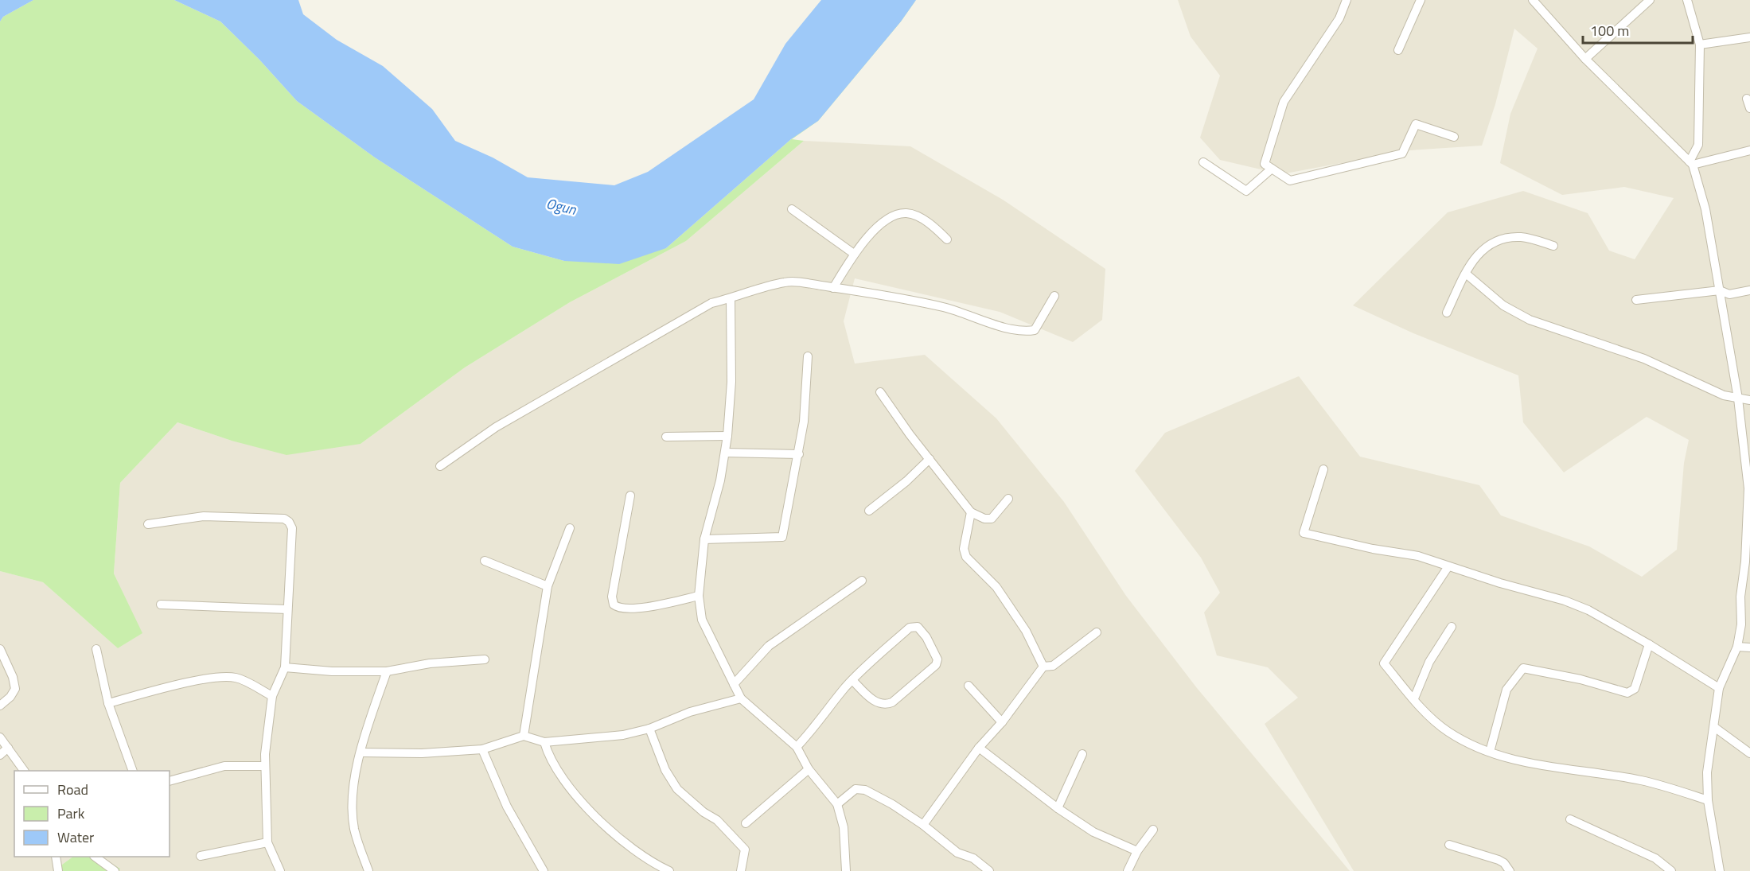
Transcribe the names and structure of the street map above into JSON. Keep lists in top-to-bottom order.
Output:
{
  "water": ["Ogun"],
  "legend": ["Road", "Park", "Water"],
  "scale_bar": "100 m"
}
